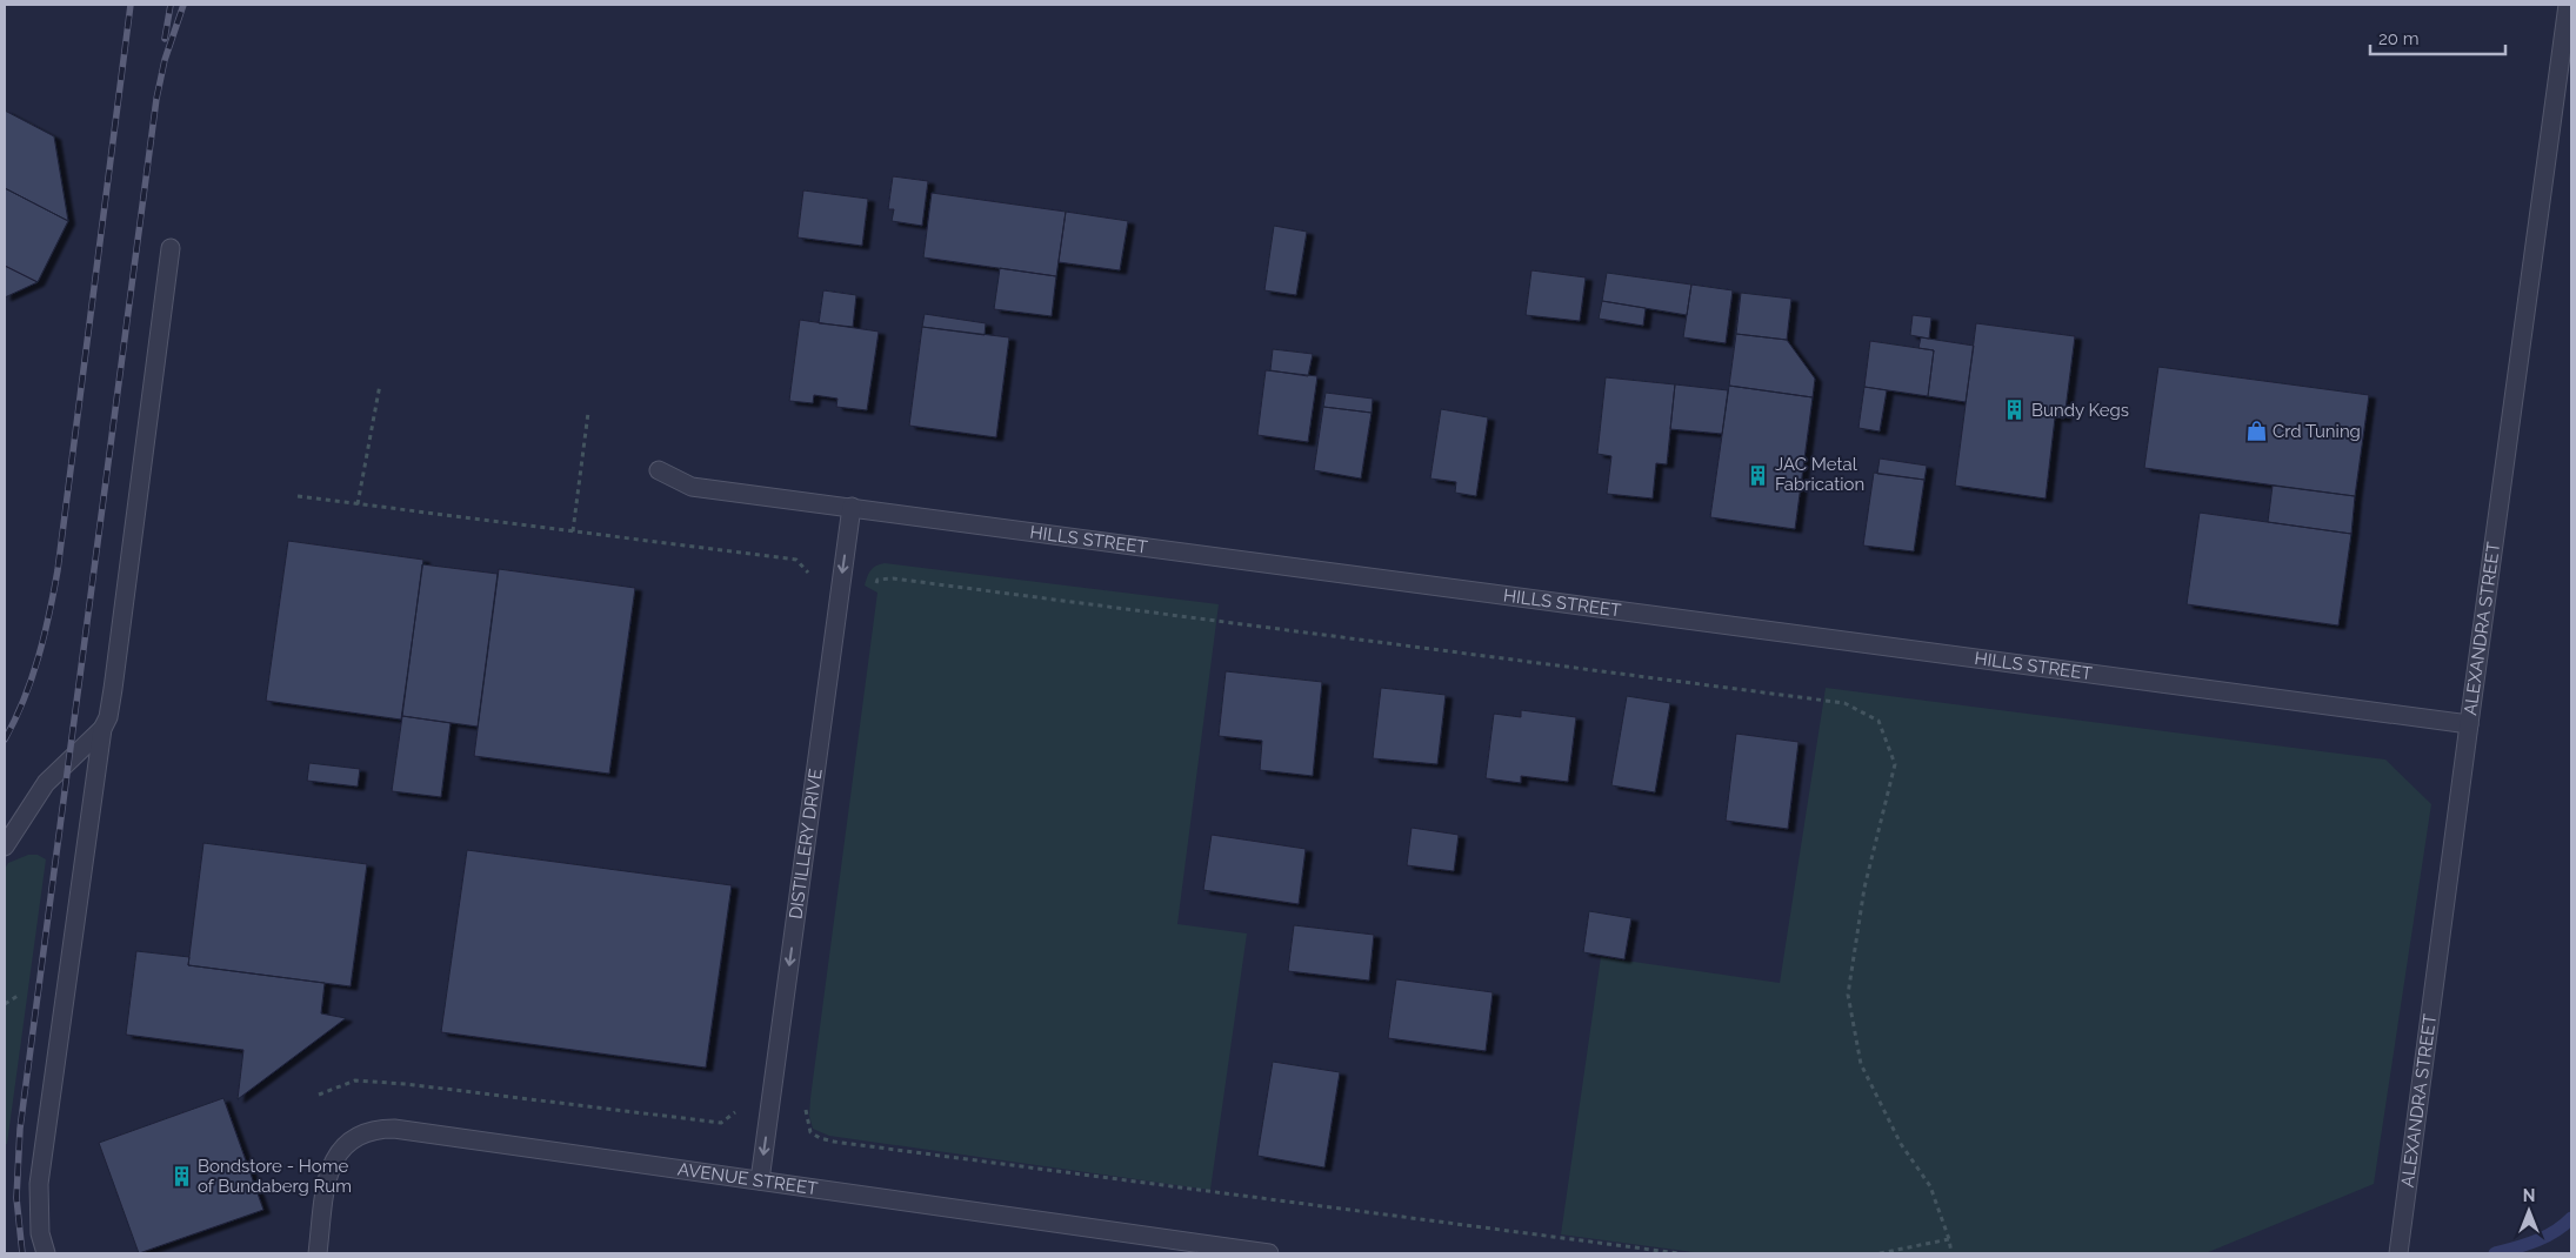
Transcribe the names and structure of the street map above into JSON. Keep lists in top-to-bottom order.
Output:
{
  "streets": {
    "street": [
      "HILLS STREET",
      "ALEXANDRA STREET",
      "DISTILLERY DRIVE",
      "AVENUE STREET"
    ]
  },
  "crossings": [
    ["HILLS STREET", "ALEXANDRA STREET"],
    ["HILLS STREET", "DISTILLERY DRIVE"],
    ["DISTILLERY DRIVE", "AVENUE STREET"]
  ],
  "one_way": ["DISTILLERY DRIVE"],
  "places": {
    "building": ["Bundy Kegs", "JAC Metal Fabrication", "Bondstore - Home of Bundaberg Rum"],
    "shop": ["Crd Tuning"]
  },
  "scale_bar": "20 m",
  "north": "top"
}
